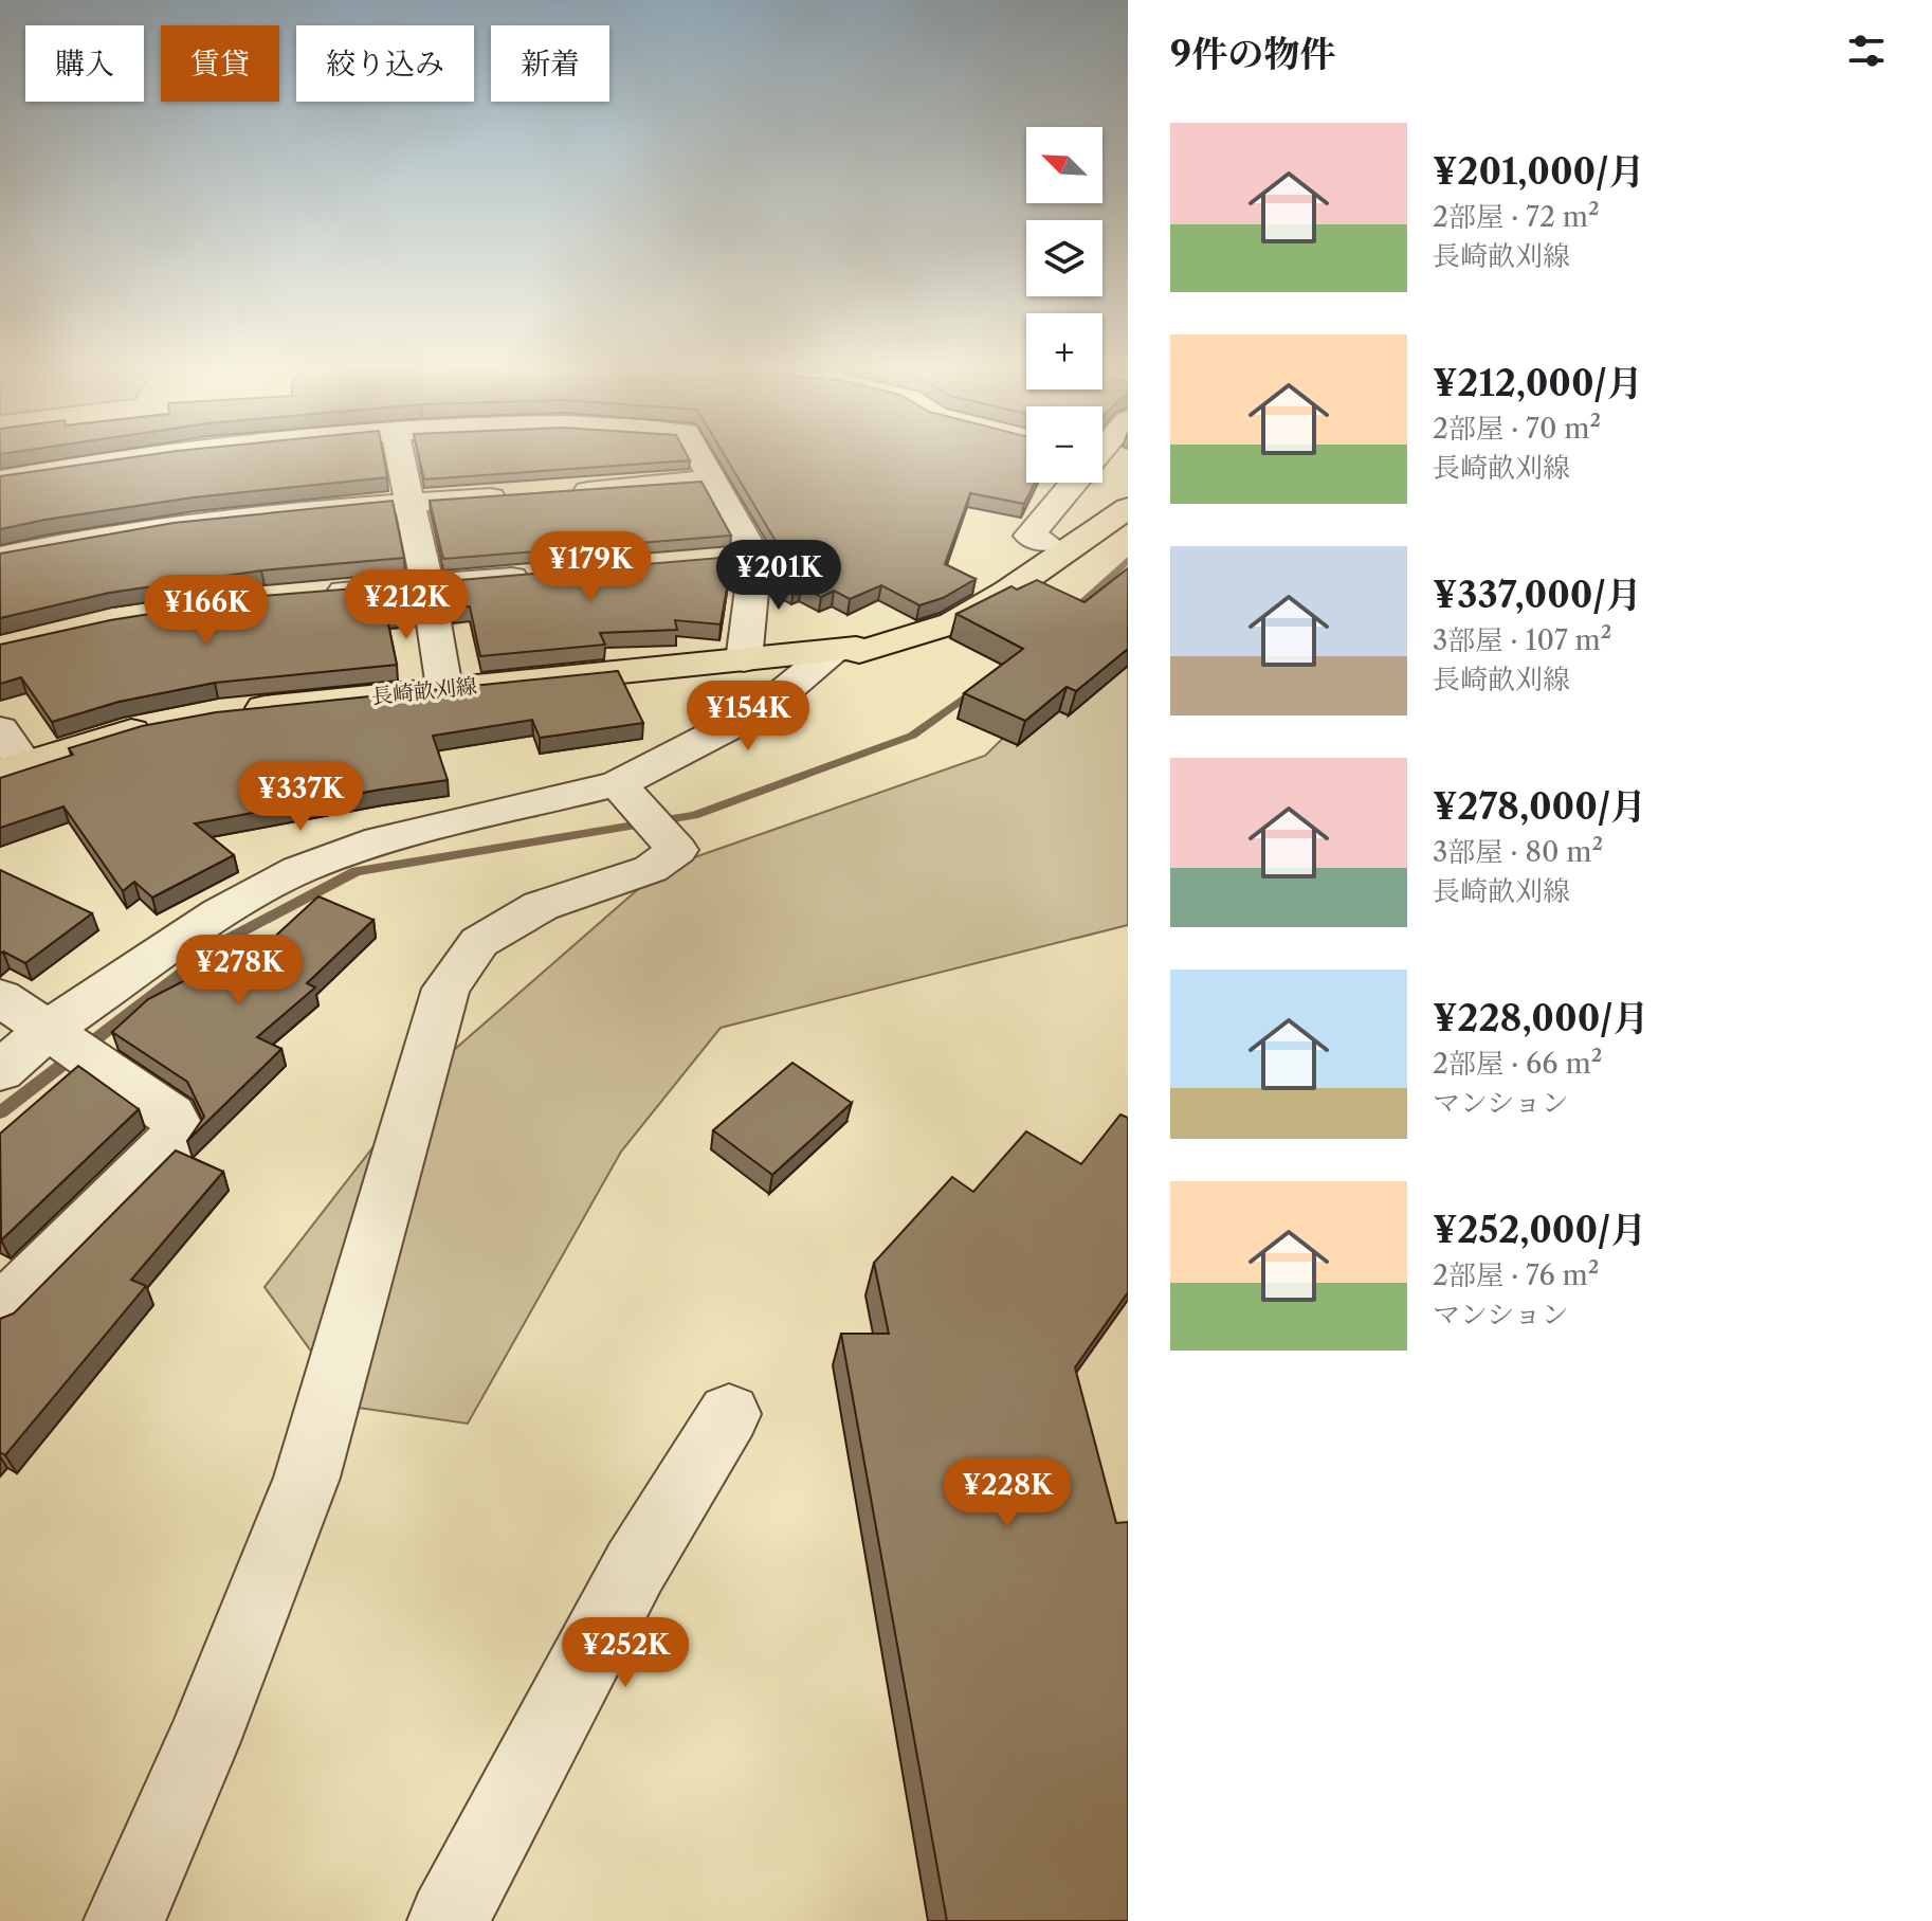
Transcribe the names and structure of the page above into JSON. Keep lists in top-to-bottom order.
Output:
{
  "streets": {
    "main road": ["長崎畝刈線"]
  },
  "north": "top left",
  "page": {
    "heading": "9件の物件",
    "chip": [
      "購入",
      "賃貸",
      "絞り込み",
      "新着"
    ],
    "list": [
      {
        "name": "¥201,000/月",
        "note": "2部屋 · 72 m² · 長崎畝刈線"
      },
      {
        "name": "¥212,000/月",
        "note": "2部屋 · 70 m² · 長崎畝刈線"
      },
      {
        "name": "¥337,000/月",
        "note": "3部屋 · 107 m² · 長崎畝刈線"
      },
      {
        "name": "¥278,000/月",
        "note": "3部屋 · 80 m² · 長崎畝刈線"
      },
      {
        "name": "¥228,000/月",
        "note": "2部屋 · 66 m² · マンション"
      },
      {
        "name": "¥252,000/月",
        "note": "2部屋 · 76 m² · マンション"
      }
    ],
    "map_buttons": ["+", "−"],
    "price": [
      "¥179K",
      "¥201K",
      "¥212K",
      "¥166K",
      "¥154K",
      "¥337K",
      "¥278K",
      "¥228K",
      "¥252K"
    ]
  }
}
